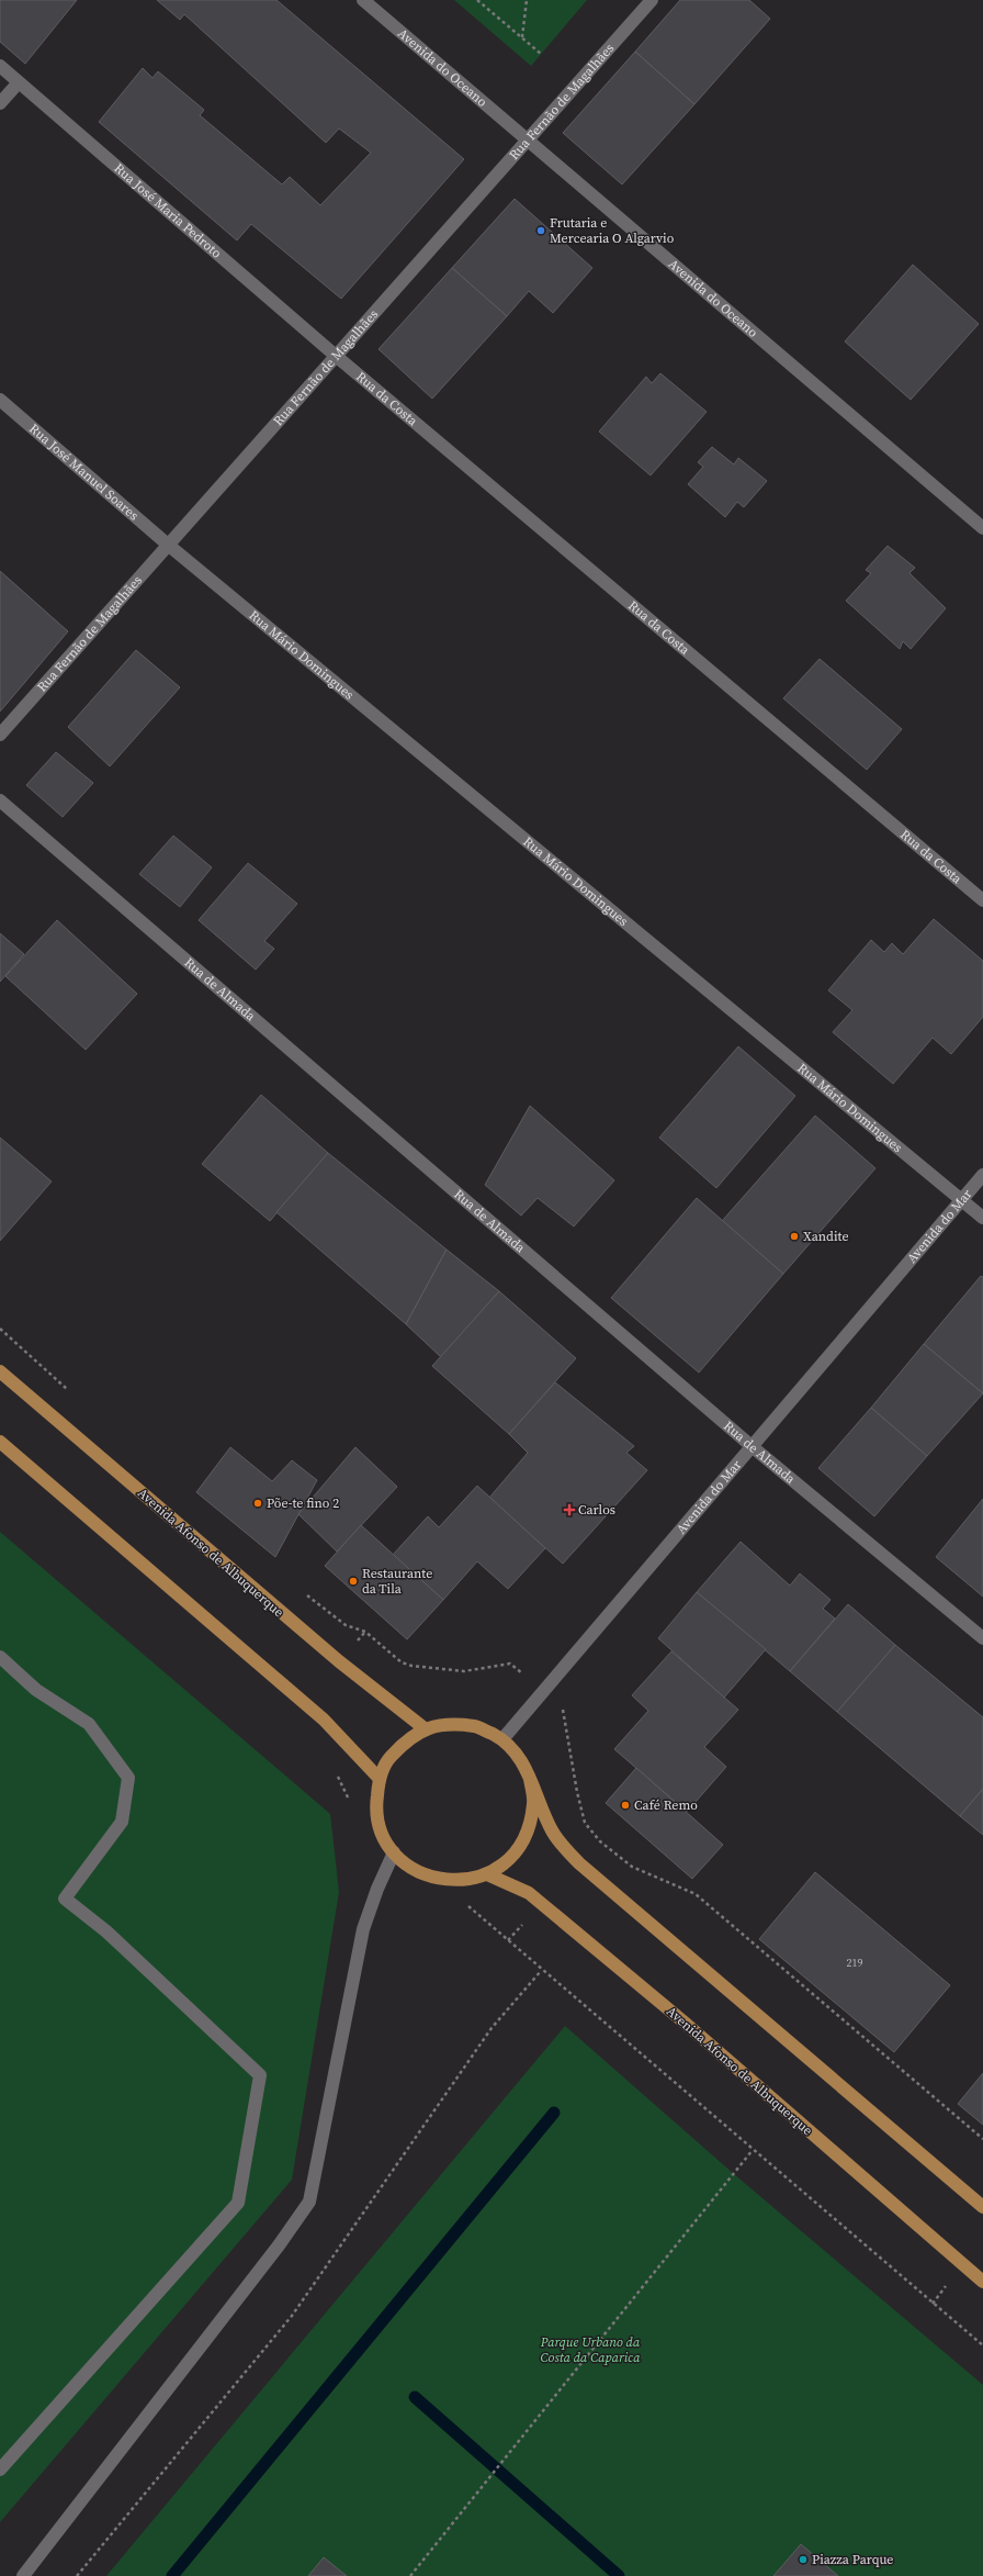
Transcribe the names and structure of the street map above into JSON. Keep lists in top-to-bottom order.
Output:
{
  "streets": {
    "main road": ["Avenida Afonso de Albuquerque"],
    "street": [
      "Avenida do Oceano",
      "Rua Fernão de Magalhães",
      "Rua José Maria Pedroto",
      "Rua da Costa",
      "Rua José Manuel Soares",
      "Rua Mário Domingues",
      "Rua de Almada",
      "Avenida do Mar"
    ]
  },
  "crossings": [
    ["Avenida do Oceano", "Rua Fernão de Magalhães"],
    ["Rua Fernão de Magalhães", "Rua José Maria Pedroto"],
    ["Rua Fernão de Magalhães", "Rua da Costa"],
    ["Rua Fernão de Magalhães", "Rua José Manuel Soares"],
    ["Rua Fernão de Magalhães", "Rua Mário Domingues"],
    ["Rua José Maria Pedroto", "Rua da Costa"],
    ["Rua José Manuel Soares", "Rua Mário Domingues"],
    ["Rua Mário Domingues", "Avenida do Mar"],
    ["Rua de Almada", "Avenida do Mar"]
  ],
  "parks": ["Parque Urbano da Costa da Caparica"],
  "places": {
    "other": [
      "Frutaria e Mercearia O Algarvio",
      "Xandite",
      "Põe-te fino 2",
      "Restaurante da Tila",
      "Café Remo",
      "Piazza Parque"
    ],
    "health": ["Carlos"]
  },
  "house_numbers": ["219"]
}
